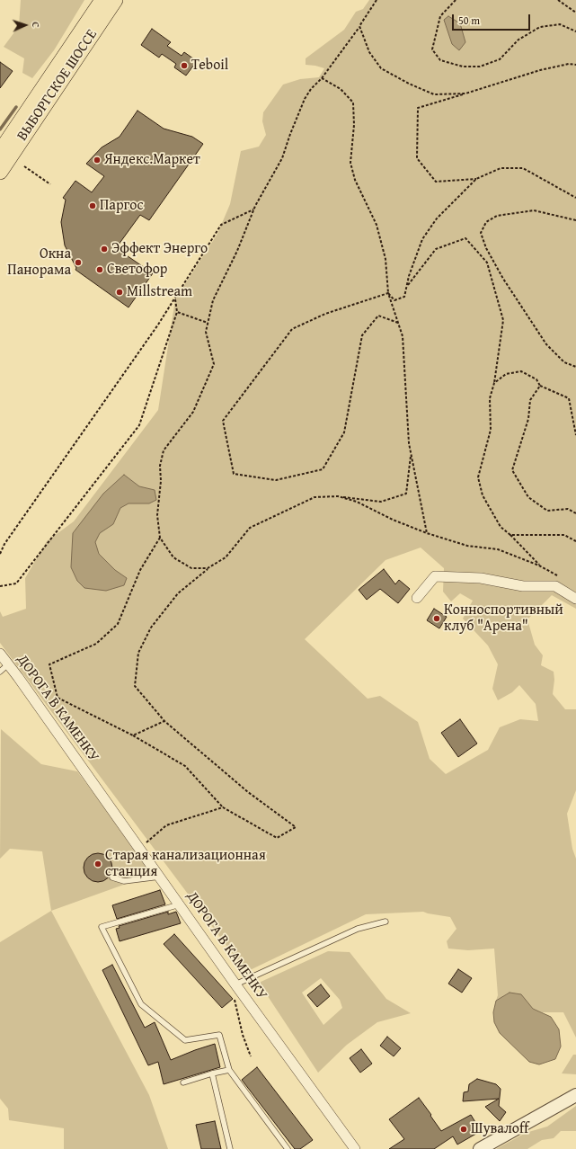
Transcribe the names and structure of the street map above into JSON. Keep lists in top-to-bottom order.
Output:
{
  "streets": {
    "main road": ["ВЫБОРГСКОЕ ШОССЕ"],
    "street": ["ДОРОГА В КАМЕНКУ"]
  },
  "places": [
    "Teboil",
    "Яндекс.Маркет",
    "Паргос",
    "Эффект Энерго",
    "Окна Панорама",
    "Светофор",
    "Millstream",
    "Конноспортивный клуб \"Арена\"",
    "Старая канализационная станция",
    "Шувалоff"
  ],
  "scale_bar": "50 m",
  "north": "right"
}
